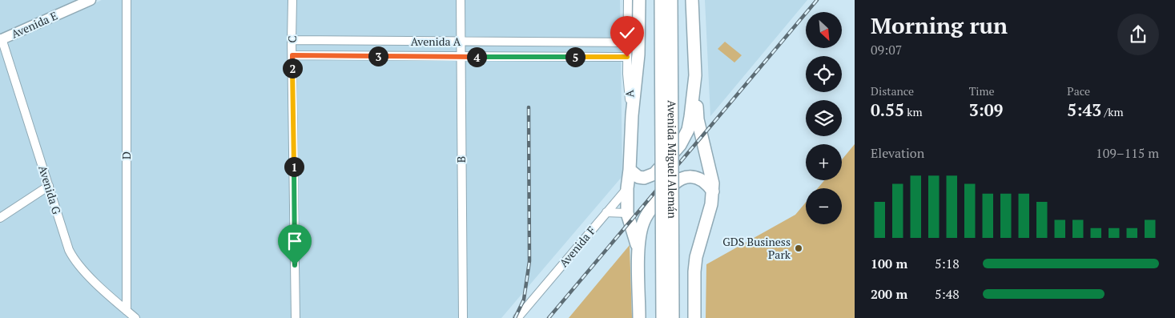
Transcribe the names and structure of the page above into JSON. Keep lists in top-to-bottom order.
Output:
{
  "streets": {
    "highway": ["Avenida Miguel Alemán"],
    "main road": ["Avenida E"],
    "street": [
      "C",
      "Avenida A",
      "A",
      "D",
      "B",
      "Avenida G",
      "Avenida F"
    ]
  },
  "crossings": [
    ["Avenida E", "Avenida G"],
    ["C", "Avenida A"],
    ["Avenida A", "A"],
    ["Avenida A", "B"],
    ["D", "Avenida G"]
  ],
  "places": ["GDS Business Park"],
  "north": "bottom right",
  "page": {
    "heading": ["Morning run", "09:07"],
    "map_buttons": ["+", "−"],
    "pins": [
      "3",
      "4",
      "5",
      "2",
      "1"
    ],
    "stats": [
      ["Distance", "0.55 km"],
      ["Time", "3:09"],
      ["Pace", "5:43 /km"]
    ],
    "chart": ["Elevation", "109–115 m"],
    "list": [
      {
        "name": "100 m",
        "note": "5:18"
      },
      {
        "name": "200 m",
        "note": "5:48"
      }
    ]
  }
}
